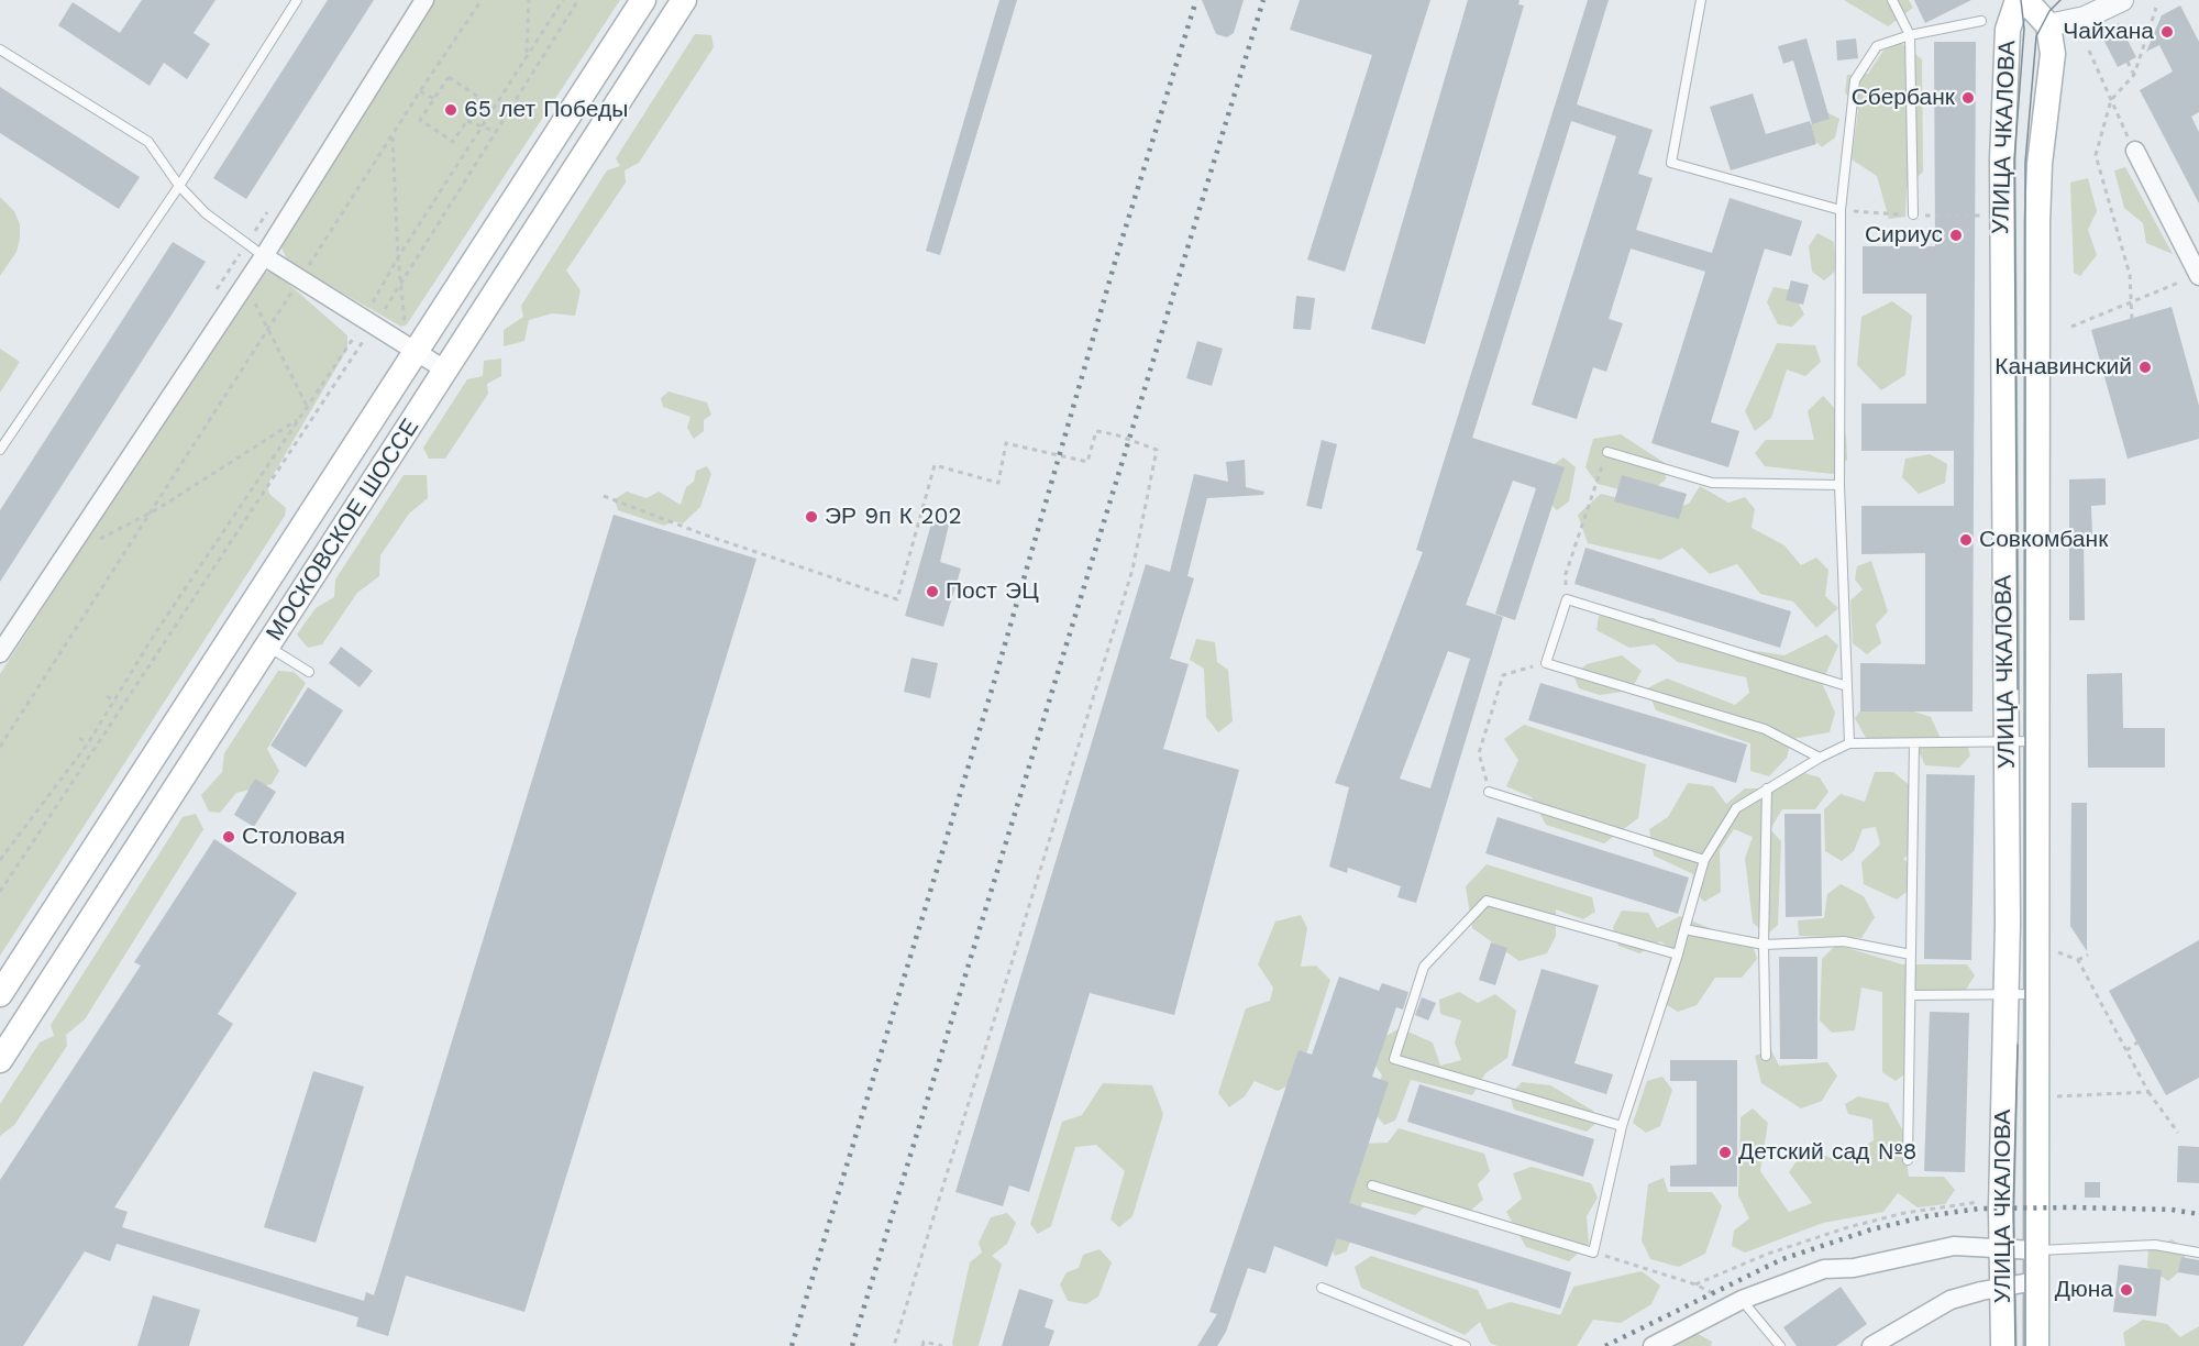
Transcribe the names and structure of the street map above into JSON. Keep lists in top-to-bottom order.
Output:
{
  "streets": {
    "main road": ["УЛИЦА ЧКАЛОВА", "МОСКОВСКОЕ ШОССЕ"]
  },
  "places": [
    "Чайхана",
    "Сбербанк",
    "65 лет Победы",
    "Сириус",
    "Канавинский",
    "ЭР 9п К 202",
    "Совкомбанк",
    "Пост ЭЦ",
    "Столовая",
    "Детский сад №8",
    "Дюна"
  ]
}
